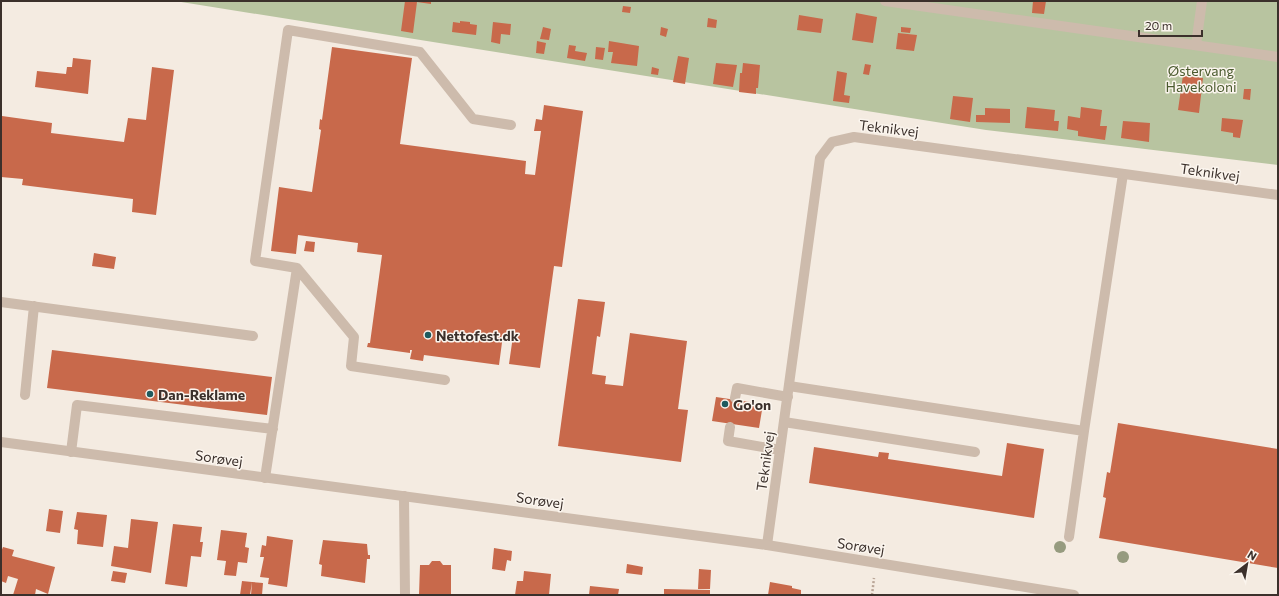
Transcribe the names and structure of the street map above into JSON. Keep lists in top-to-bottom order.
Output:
{
  "streets": {
    "street": ["Teknikvej", "Sorøvej"]
  },
  "crossings": [
    ["Teknikvej", "Sorøvej"]
  ],
  "parks": ["Østervang Havekoloni"],
  "places": ["Nettofest.dk", "Dan-Reklame", "Go'on"],
  "scale_bar": "20 m",
  "north": "top right"
}
